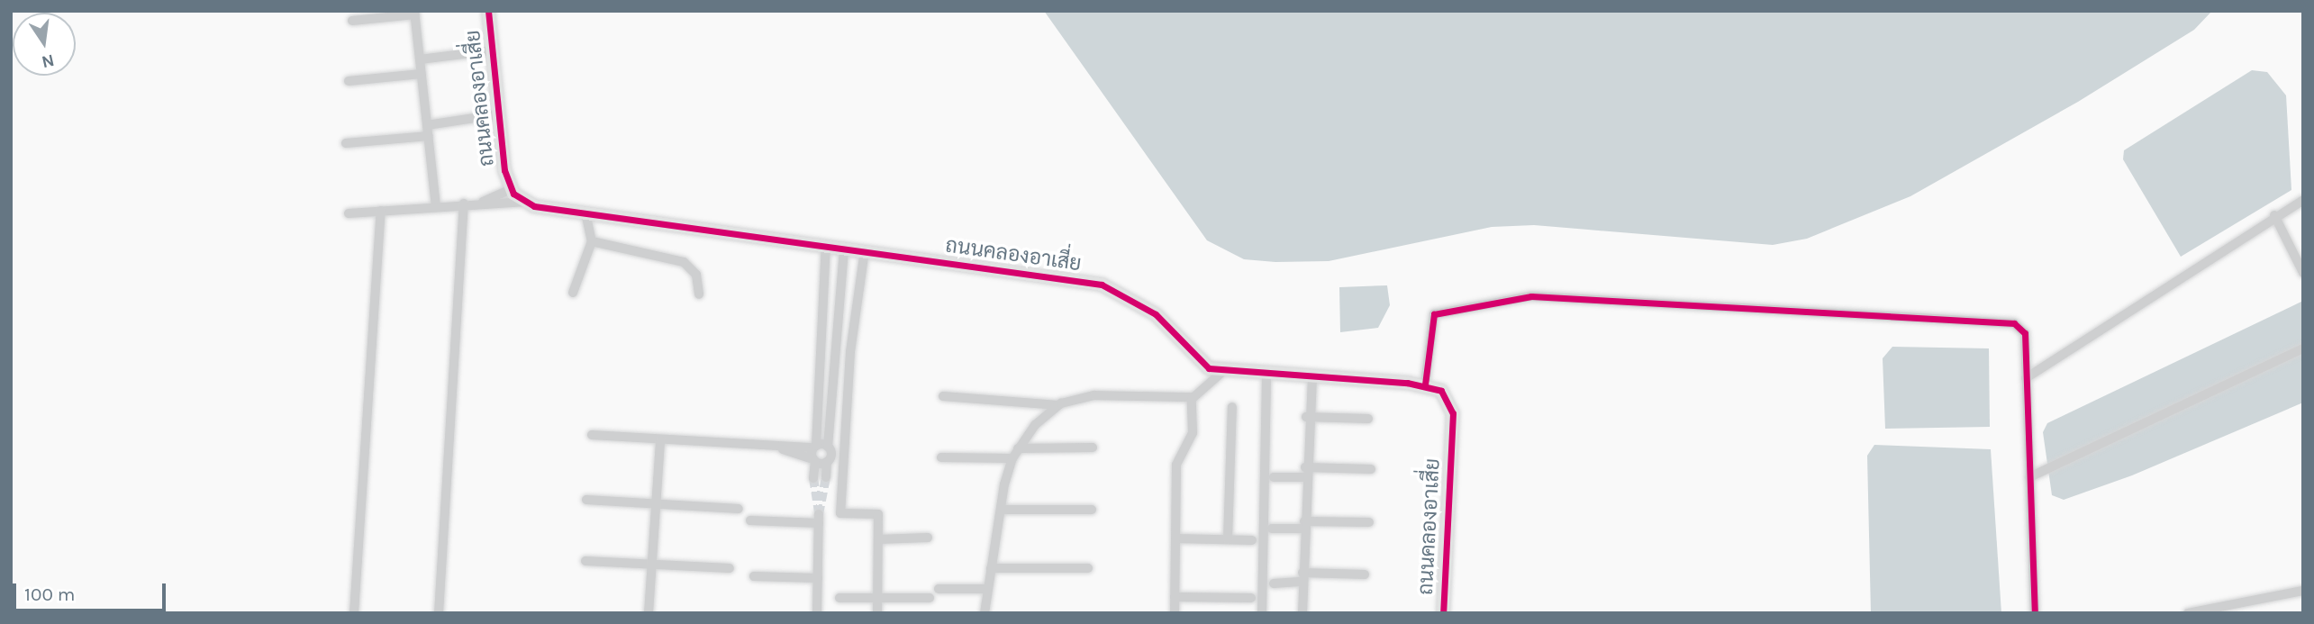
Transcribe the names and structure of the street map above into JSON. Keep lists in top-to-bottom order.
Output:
{
  "streets": {
    "street": ["ถนนคลองอาเสี่ย"]
  },
  "scale_bar": "100 m",
  "north": "bottom"
}
